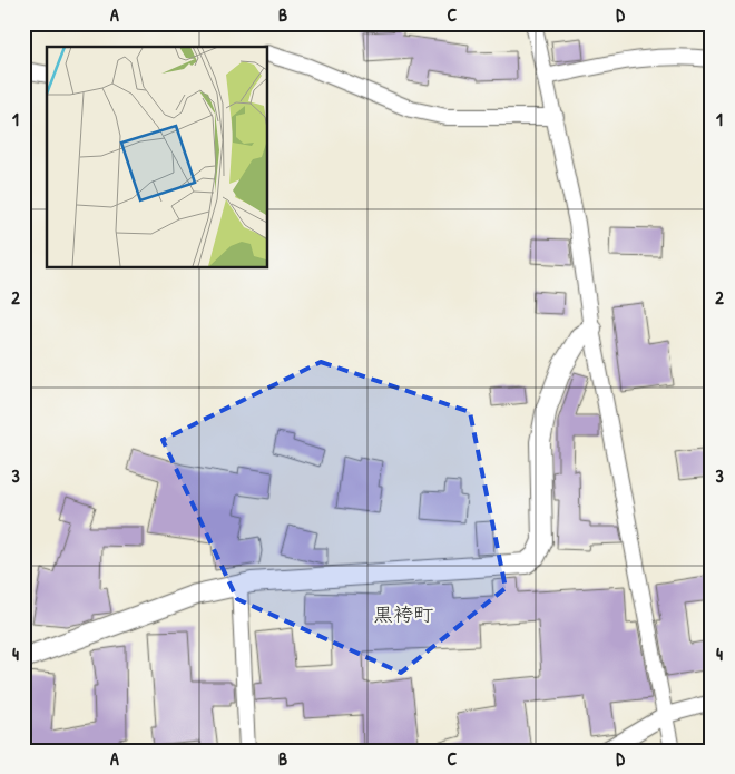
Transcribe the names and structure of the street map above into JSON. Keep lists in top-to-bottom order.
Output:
{
  "districts": ["黒袴町"],
  "grid": {
    "columns": [
      "A",
      "B",
      "C",
      "D"
    ],
    "rows": [
      "1",
      "2",
      "3",
      "4"
    ]
  }
}
